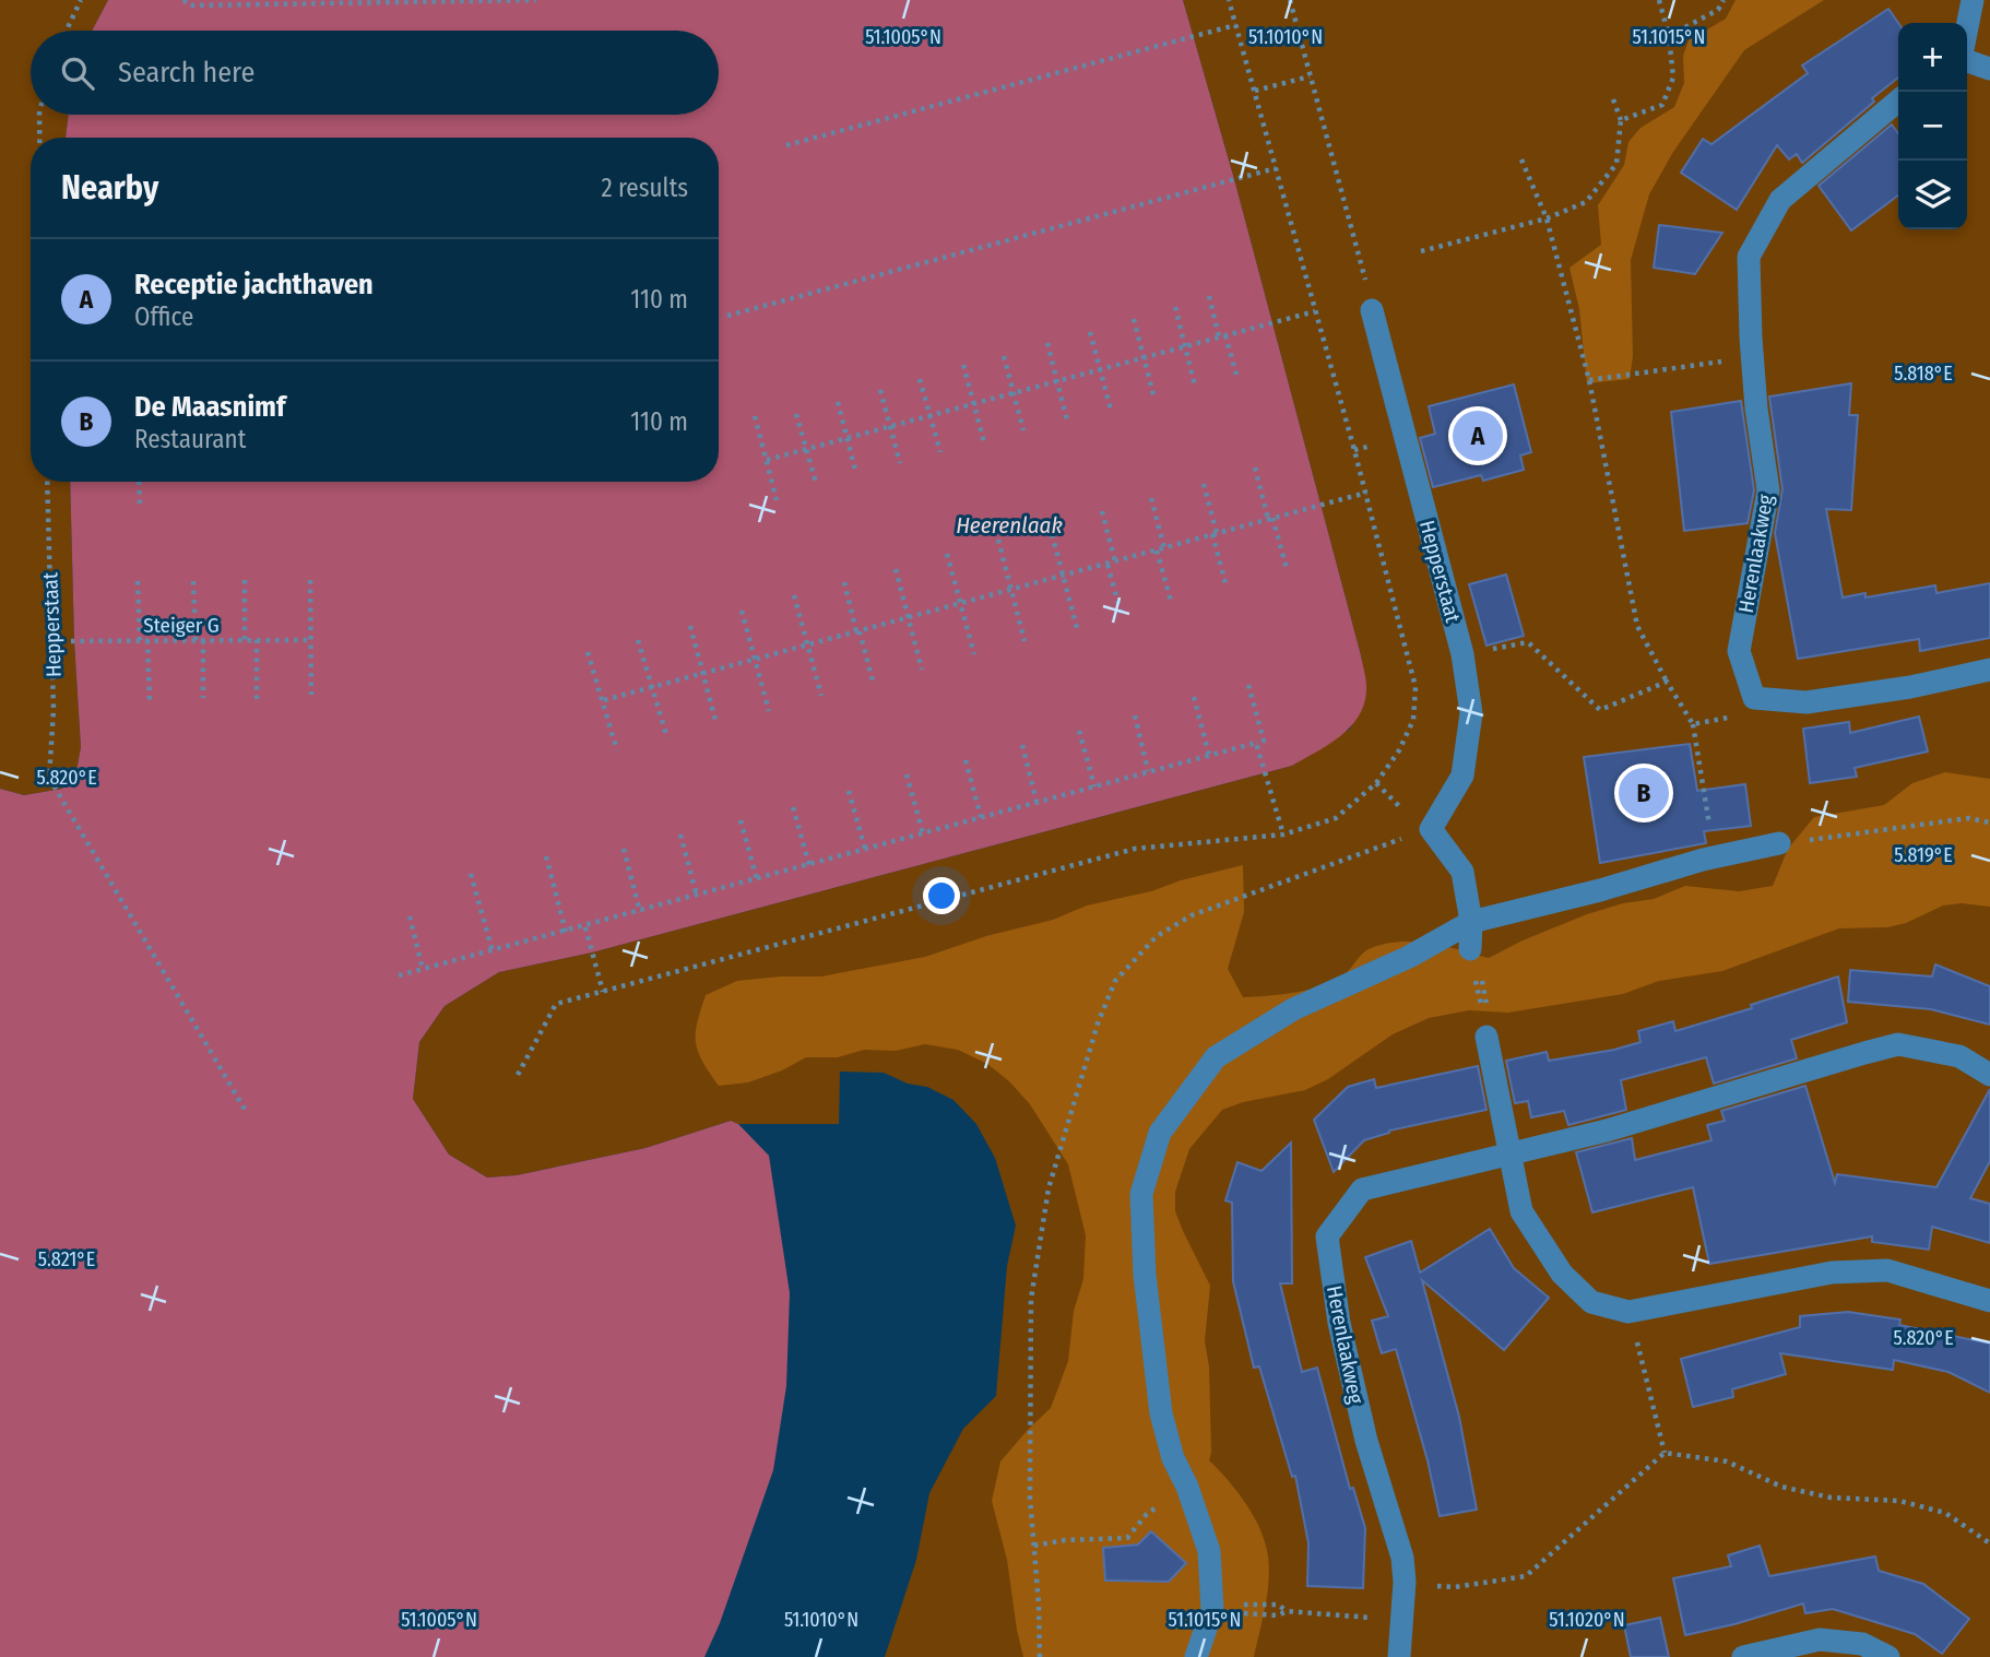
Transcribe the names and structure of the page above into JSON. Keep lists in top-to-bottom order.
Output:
{
  "streets": {
    "lane": ["Herenlaakweg", "Hepperstaat"],
    "path": ["Steiger G"]
  },
  "crossings": [
    ["Hepperstaat", "Steiger G"]
  ],
  "water": ["Heerenlaak"],
  "page": {
    "map_buttons": ["+", "−"],
    "search": "Search here",
    "heading": ["Nearby", "2 results"],
    "list": [
      {
        "mark": "A",
        "name": "Receptie jachthaven",
        "note": "Office",
        "value": "110 m"
      },
      {
        "mark": "B",
        "name": "De Maasnimf",
        "note": "Restaurant",
        "value": "110 m"
      }
    ],
    "pins": ["A", "B"]
  },
  "coordinates": [
    "51.1005°N",
    "51.1010°N",
    "51.1015°N",
    "5.818°E",
    "5.820°E",
    "5.819°E",
    "5.821°E",
    "51.1020°N"
  ]
}
